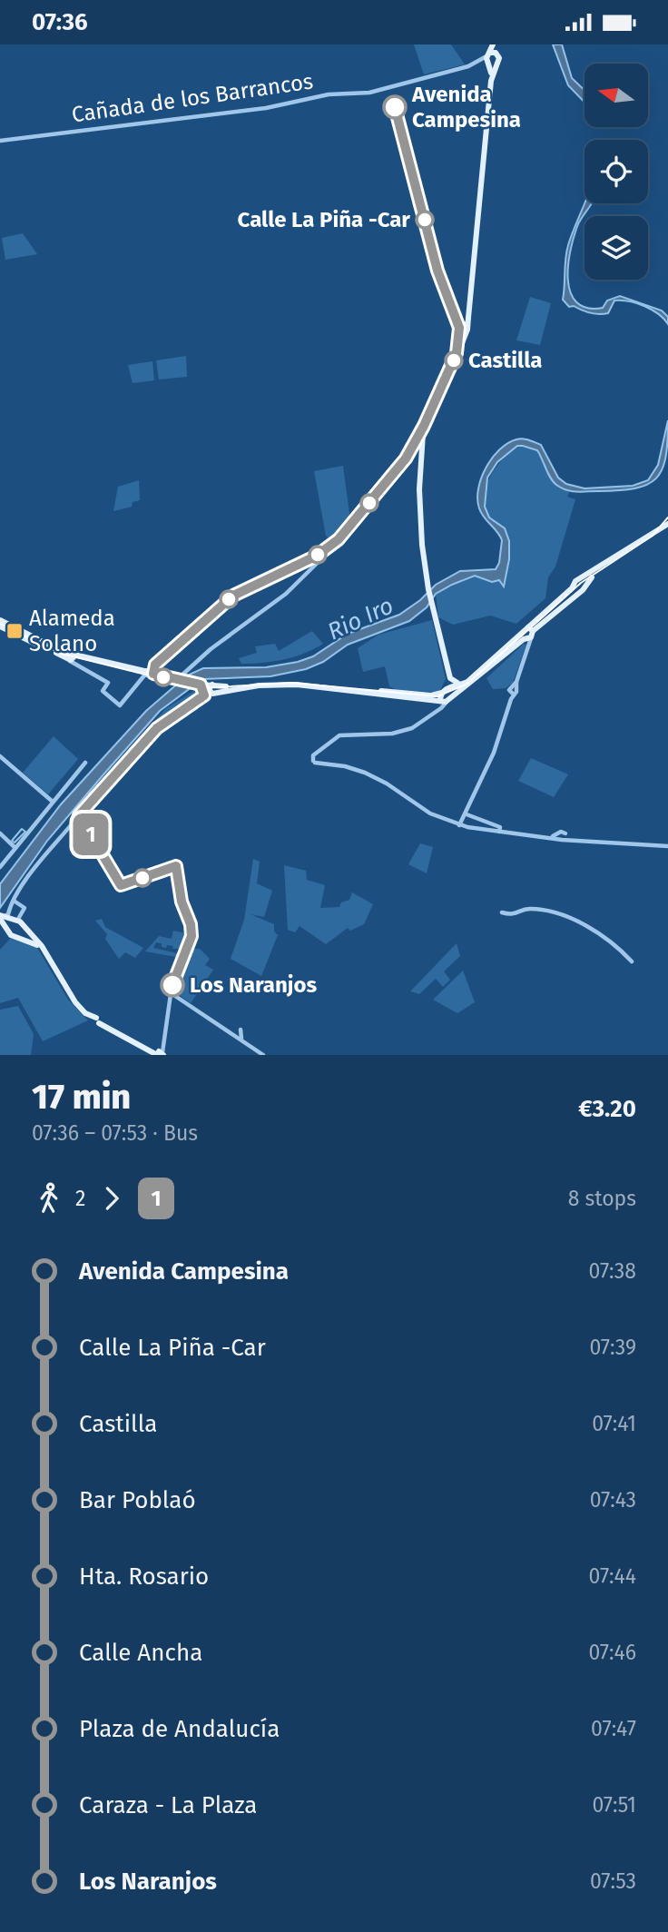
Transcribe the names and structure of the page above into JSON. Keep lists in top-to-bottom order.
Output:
{
  "streets": {
    "street": ["Cañada de los Barrancos"]
  },
  "water": ["Rio Iro"],
  "places": {
    "other": [
      "Avenida Campesina",
      "Calle La Piña -Car",
      "Castilla",
      "Los Naranjos"
    ],
    "transit": ["Alameda Solano"]
  },
  "lines": ["bus line 1"],
  "north": "left",
  "page": {
    "status": "07:36",
    "on_map": "1",
    "heading": ["17 min", "07:36 – 07:53 · Bus", "€3.20"],
    "legs": ["2", "1", "8 stops"],
    "list": [
      {
        "name": "Avenida Campesina",
        "value": "07:38"
      },
      {
        "name": "Calle La Piña -Car",
        "value": "07:39"
      },
      {
        "name": "Castilla",
        "value": "07:41"
      },
      {
        "name": "Bar Poblaó",
        "value": "07:43"
      },
      {
        "name": "Hta. Rosario",
        "value": "07:44"
      },
      {
        "name": "Calle Ancha",
        "value": "07:46"
      },
      {
        "name": "Plaza de Andalucía",
        "value": "07:47"
      },
      {
        "name": "Caraza - La Plaza",
        "value": "07:51"
      },
      {
        "name": "Los Naranjos",
        "value": "07:53"
      }
    ]
  }
}
